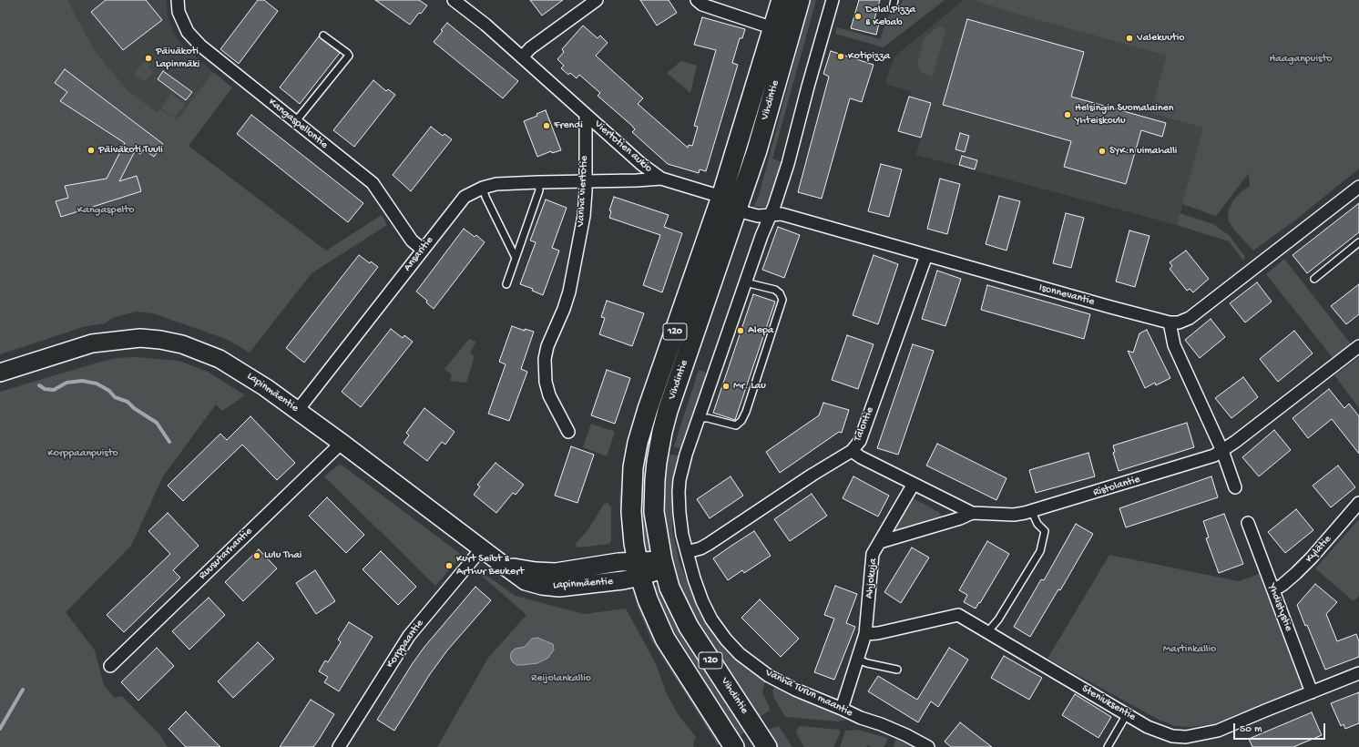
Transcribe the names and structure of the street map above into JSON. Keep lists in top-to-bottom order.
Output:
{
  "streets": {
    "main road": ["Vihdintie", "120"],
    "street": [
      "Kangaspellontie",
      "Viertotien aukio",
      "Vanha viertotie",
      "Ansaritie",
      "Isonnevantie",
      "Lapinmäentie",
      "Talontie",
      "Ristolantie",
      "Kylätie",
      "Ruusutarhantie",
      "Ahjokuja",
      "Yhdistystie",
      "Korppaantie",
      "Vanha Turun maantie",
      "Steniuksentie"
    ]
  },
  "crossings": [
    ["Vihdintie", "Viertotien aukio"],
    ["Vihdintie", "Isonnevantie"],
    ["Vihdintie", "Lapinmäentie"],
    ["Kangaspellontie", "Ansaritie"],
    ["Viertotien aukio", "Vanha viertotie"],
    ["Viertotien aukio", "Ansaritie"],
    ["Vanha viertotie", "Ansaritie"],
    ["Ansaritie", "Lapinmäentie"],
    ["Isonnevantie", "Talontie"],
    ["Lapinmäentie", "Ruusutarhantie"],
    ["Lapinmäentie", "Korppaantie"],
    ["Talontie", "Ristolantie"],
    ["Talontie", "Vanha Turun maantie"],
    ["Ristolantie", "Ahjokuja"],
    ["Kylätie", "Yhdistystie"],
    ["Ahjokuja", "Vanha Turun maantie"],
    ["Ahjokuja", "Steniuksentie"],
    ["Yhdistystie", "Steniuksentie"]
  ],
  "parks": [
    "Haaganpuisto",
    "Kangaspelto",
    "Korppaanpuisto",
    "Martinkallio",
    "Reijolankallio"
  ],
  "places": [
    "Delal Pizza & Kebab",
    "Valekuutio",
    "Kotipizza",
    "Päiväkoti Lapinmäki",
    "Helsingin Suomalainen Yhteiskoulu",
    "Frendi",
    "Päiväkoti Tuuli",
    "SYK:n uimahalli",
    "Alepa",
    "Mr. Lau",
    "Lulu Thai",
    "Kurt Seibt & Arthur Beukert"
  ],
  "scale_bar": "50 m"
}
